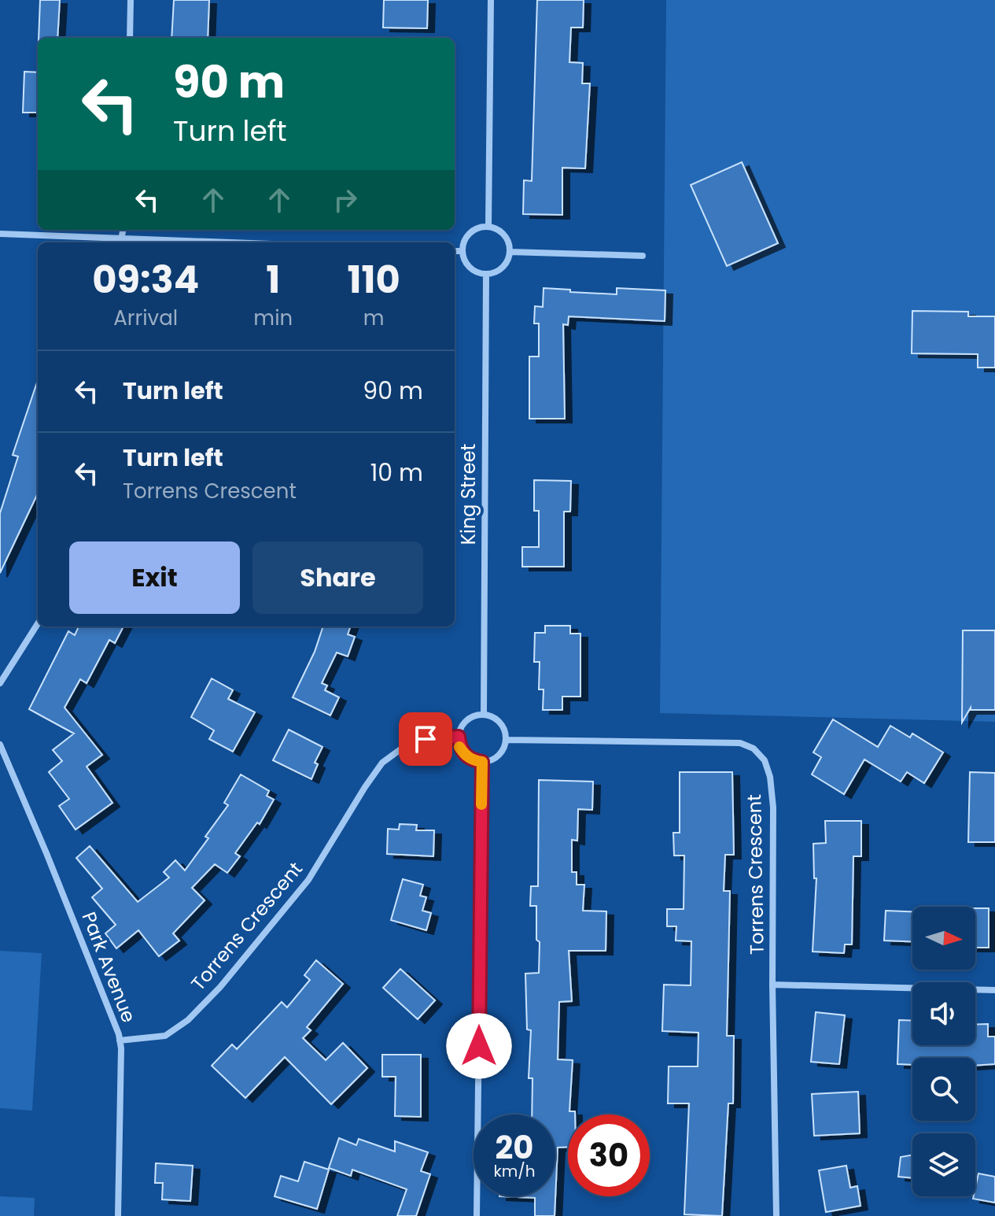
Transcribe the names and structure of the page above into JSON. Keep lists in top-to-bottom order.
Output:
{
  "streets": {
    "street": ["King Street", "Torrens Crescent", "Park Avenue"]
  },
  "crossings": [
    ["King Street", "Torrens Crescent"],
    ["Torrens Crescent", "Park Avenue"]
  ],
  "north": "right",
  "page": {
    "turn": ["90 m", "Turn left"],
    "eta": [
      "09:34",
      "Arrival",
      "1",
      "min",
      "110",
      "m"
    ],
    "list": [
      {
        "name": "Turn left",
        "value": "90 m"
      },
      {
        "name": "Turn left",
        "note": "Torrens Crescent",
        "value": "10 m"
      }
    ],
    "buttons": ["Exit", "Share"],
    "speed": "20 km/h",
    "limit": "30"
  }
}
